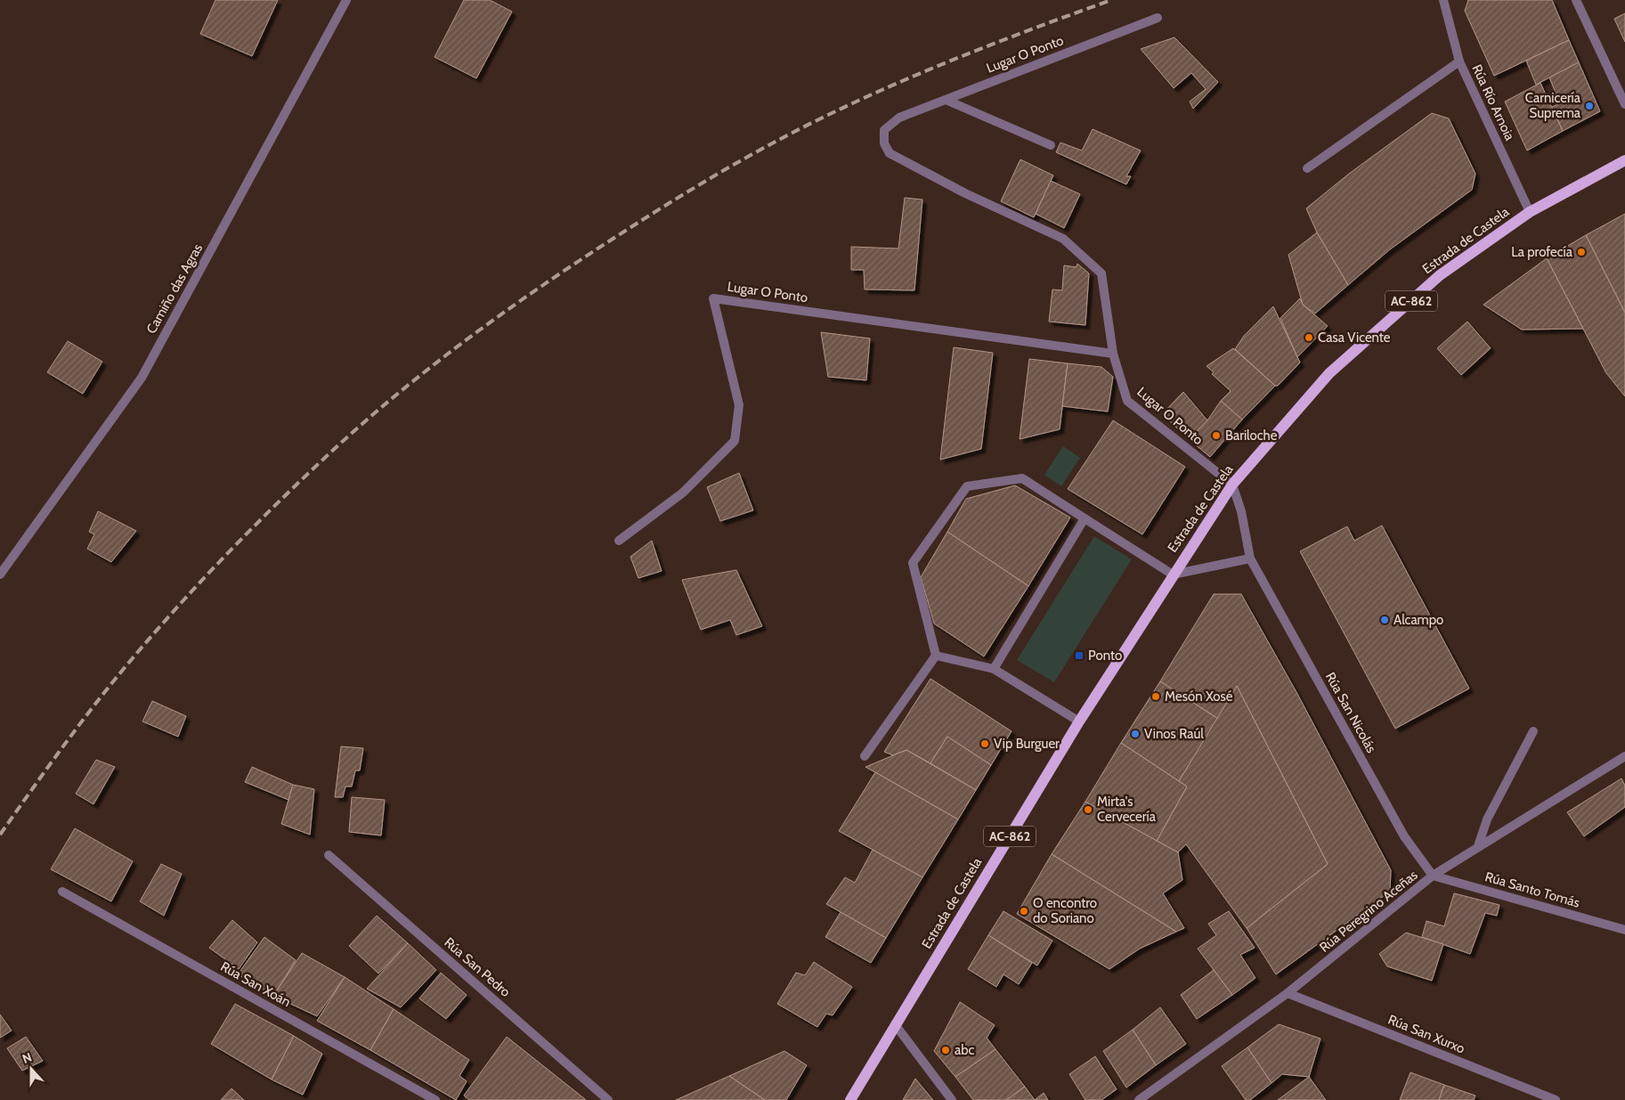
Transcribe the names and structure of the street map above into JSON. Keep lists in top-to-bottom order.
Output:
{
  "streets": {
    "main road": ["Estrada de Castela", "AC-862"],
    "street": [
      "Lugar O Ponto",
      "Rúa Río Arnoia",
      "Camiño das Agras",
      "Rúa San Nicolás",
      "Rúa Santo Tomás",
      "Rúa Peregrino Aceñas",
      "Rúa San Pedro",
      "Rúa San Xoán",
      "Rúa San Xurxo"
    ]
  },
  "crossings": [
    ["Lugar O Ponto", "Estrada de Castela"],
    ["Lugar O Ponto", "Rúa San Nicolás"],
    ["Rúa Río Arnoia", "Estrada de Castela"],
    ["Estrada de Castela", "Rúa San Nicolás"],
    ["Rúa San Nicolás", "Rúa Santo Tomás"],
    ["Rúa San Nicolás", "Rúa Peregrino Aceñas"],
    ["Rúa Santo Tomás", "Rúa Peregrino Aceñas"],
    ["Rúa Peregrino Aceñas", "Rúa San Xurxo"]
  ],
  "places": {
    "other": [
      "Carnicería Suprema",
      "La profecía",
      "Casa Vicente",
      "Bariloche",
      "Alcampo",
      "Mesón Xosé",
      "Vinos Raúl",
      "Vip Burguer",
      "Mirta's Cervecería",
      "O encontro do Soriano",
      "abc"
    ],
    "transit": ["Ponto"]
  },
  "north": "top"
}
